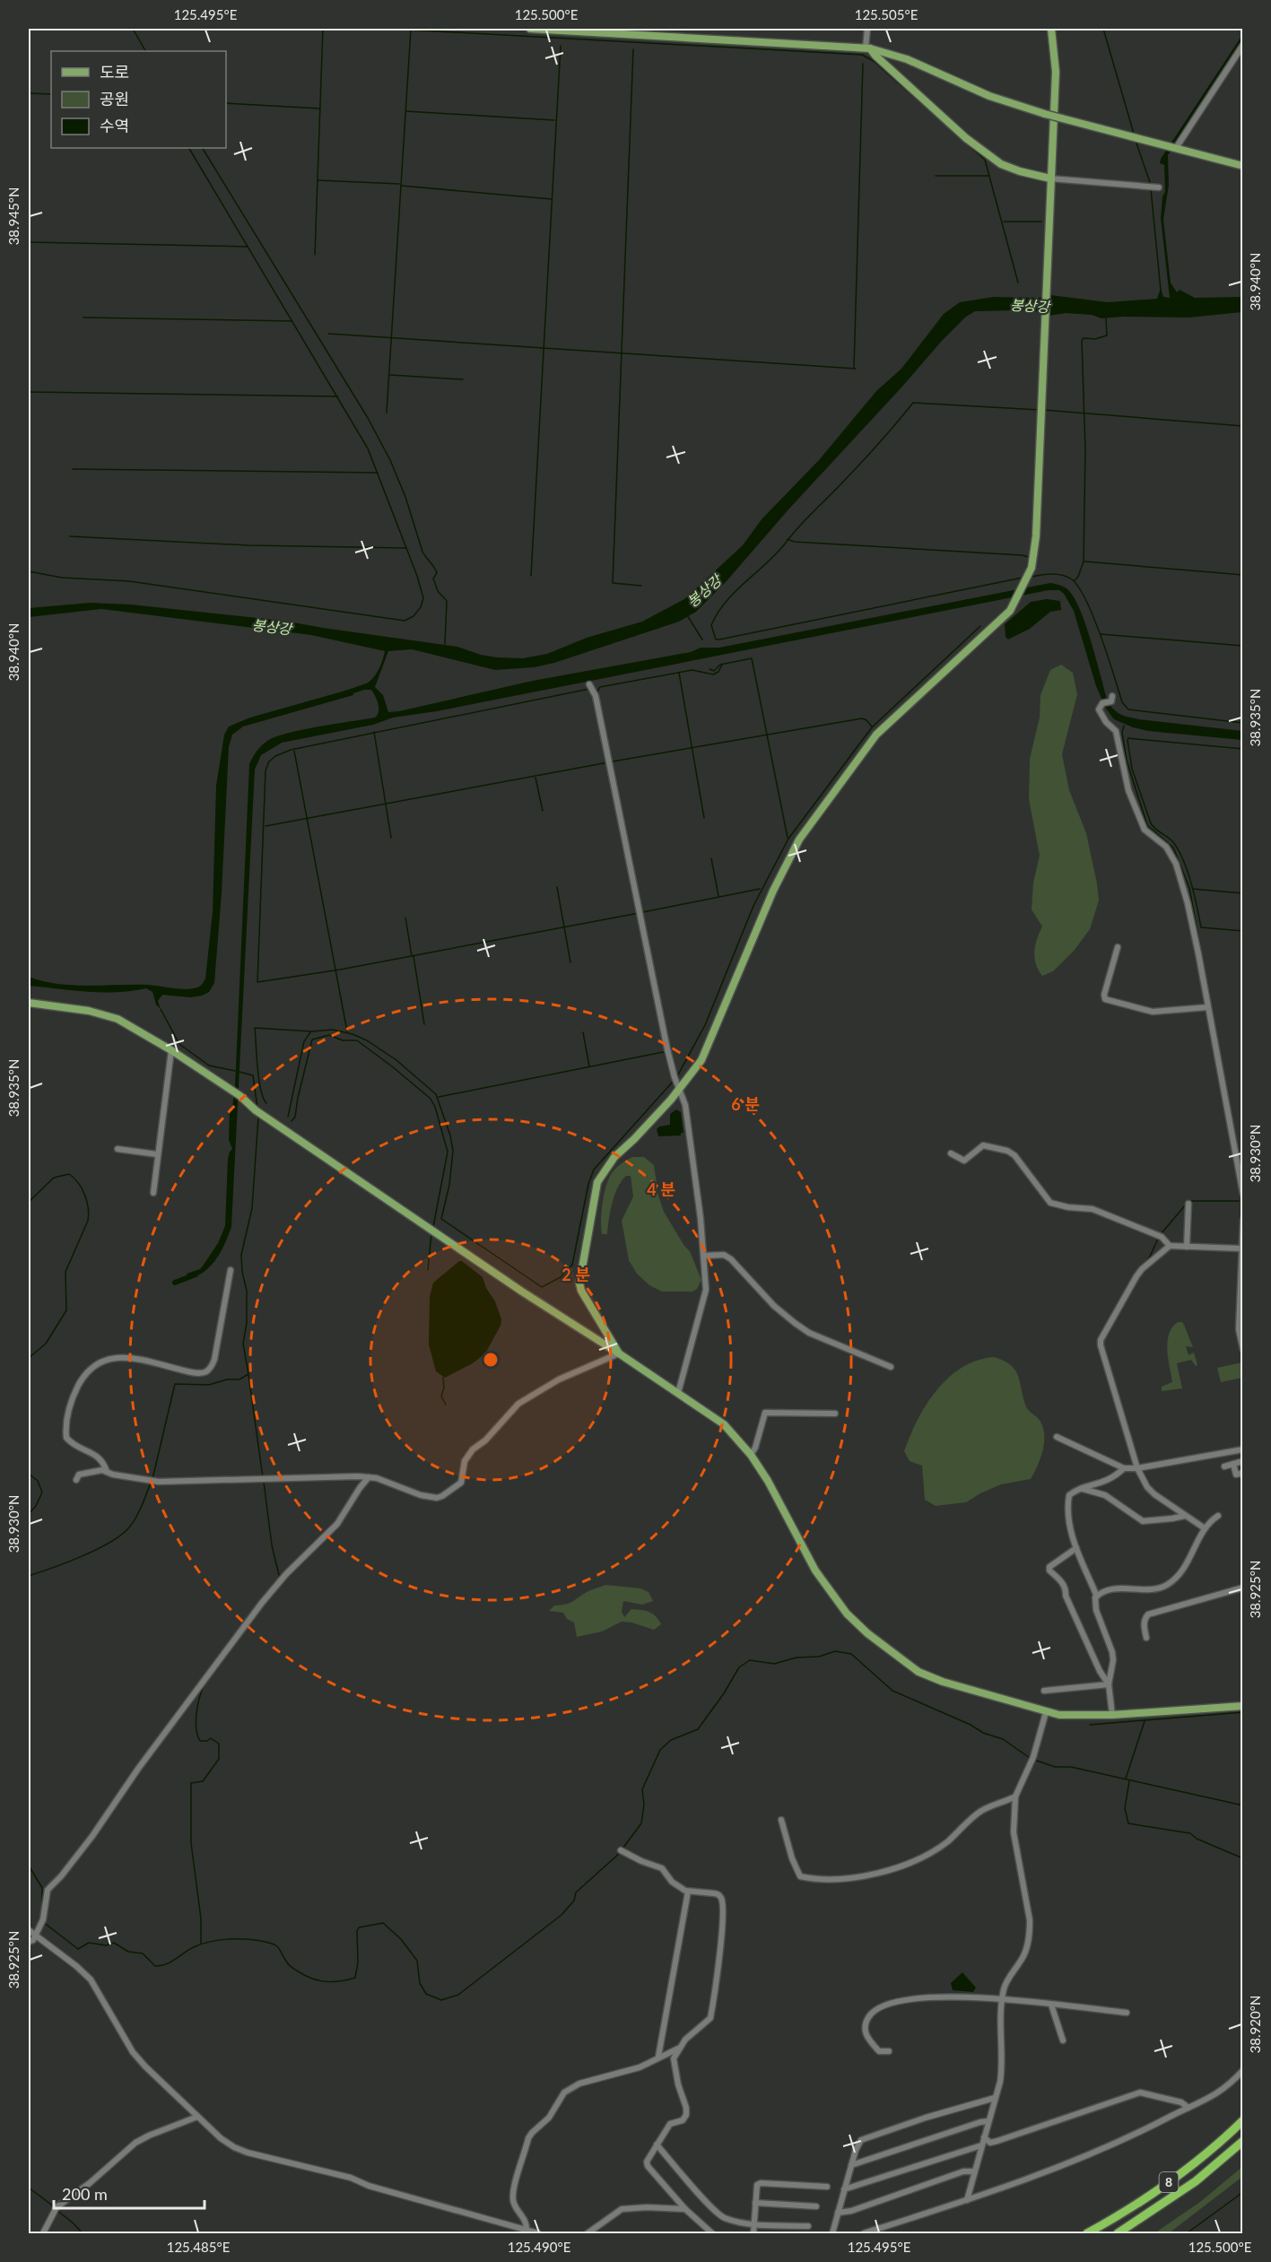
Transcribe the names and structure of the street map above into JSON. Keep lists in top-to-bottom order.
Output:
{
  "streets": {
    "highway": ["8"]
  },
  "water": ["봉상강"],
  "legend": ["도로", "공원", "수역"],
  "scale_bar": "200 m",
  "coordinates": [
    "125.495°E",
    "125.500°E",
    "125.505°E",
    "38.945°N",
    "38.940°N",
    "38.935°N",
    "38.930°N",
    "38.925°N",
    "38.920°N",
    "125.485°E",
    "125.490°E"
  ],
  "rings": ["6 분", "4 분", "2 분"]
}
